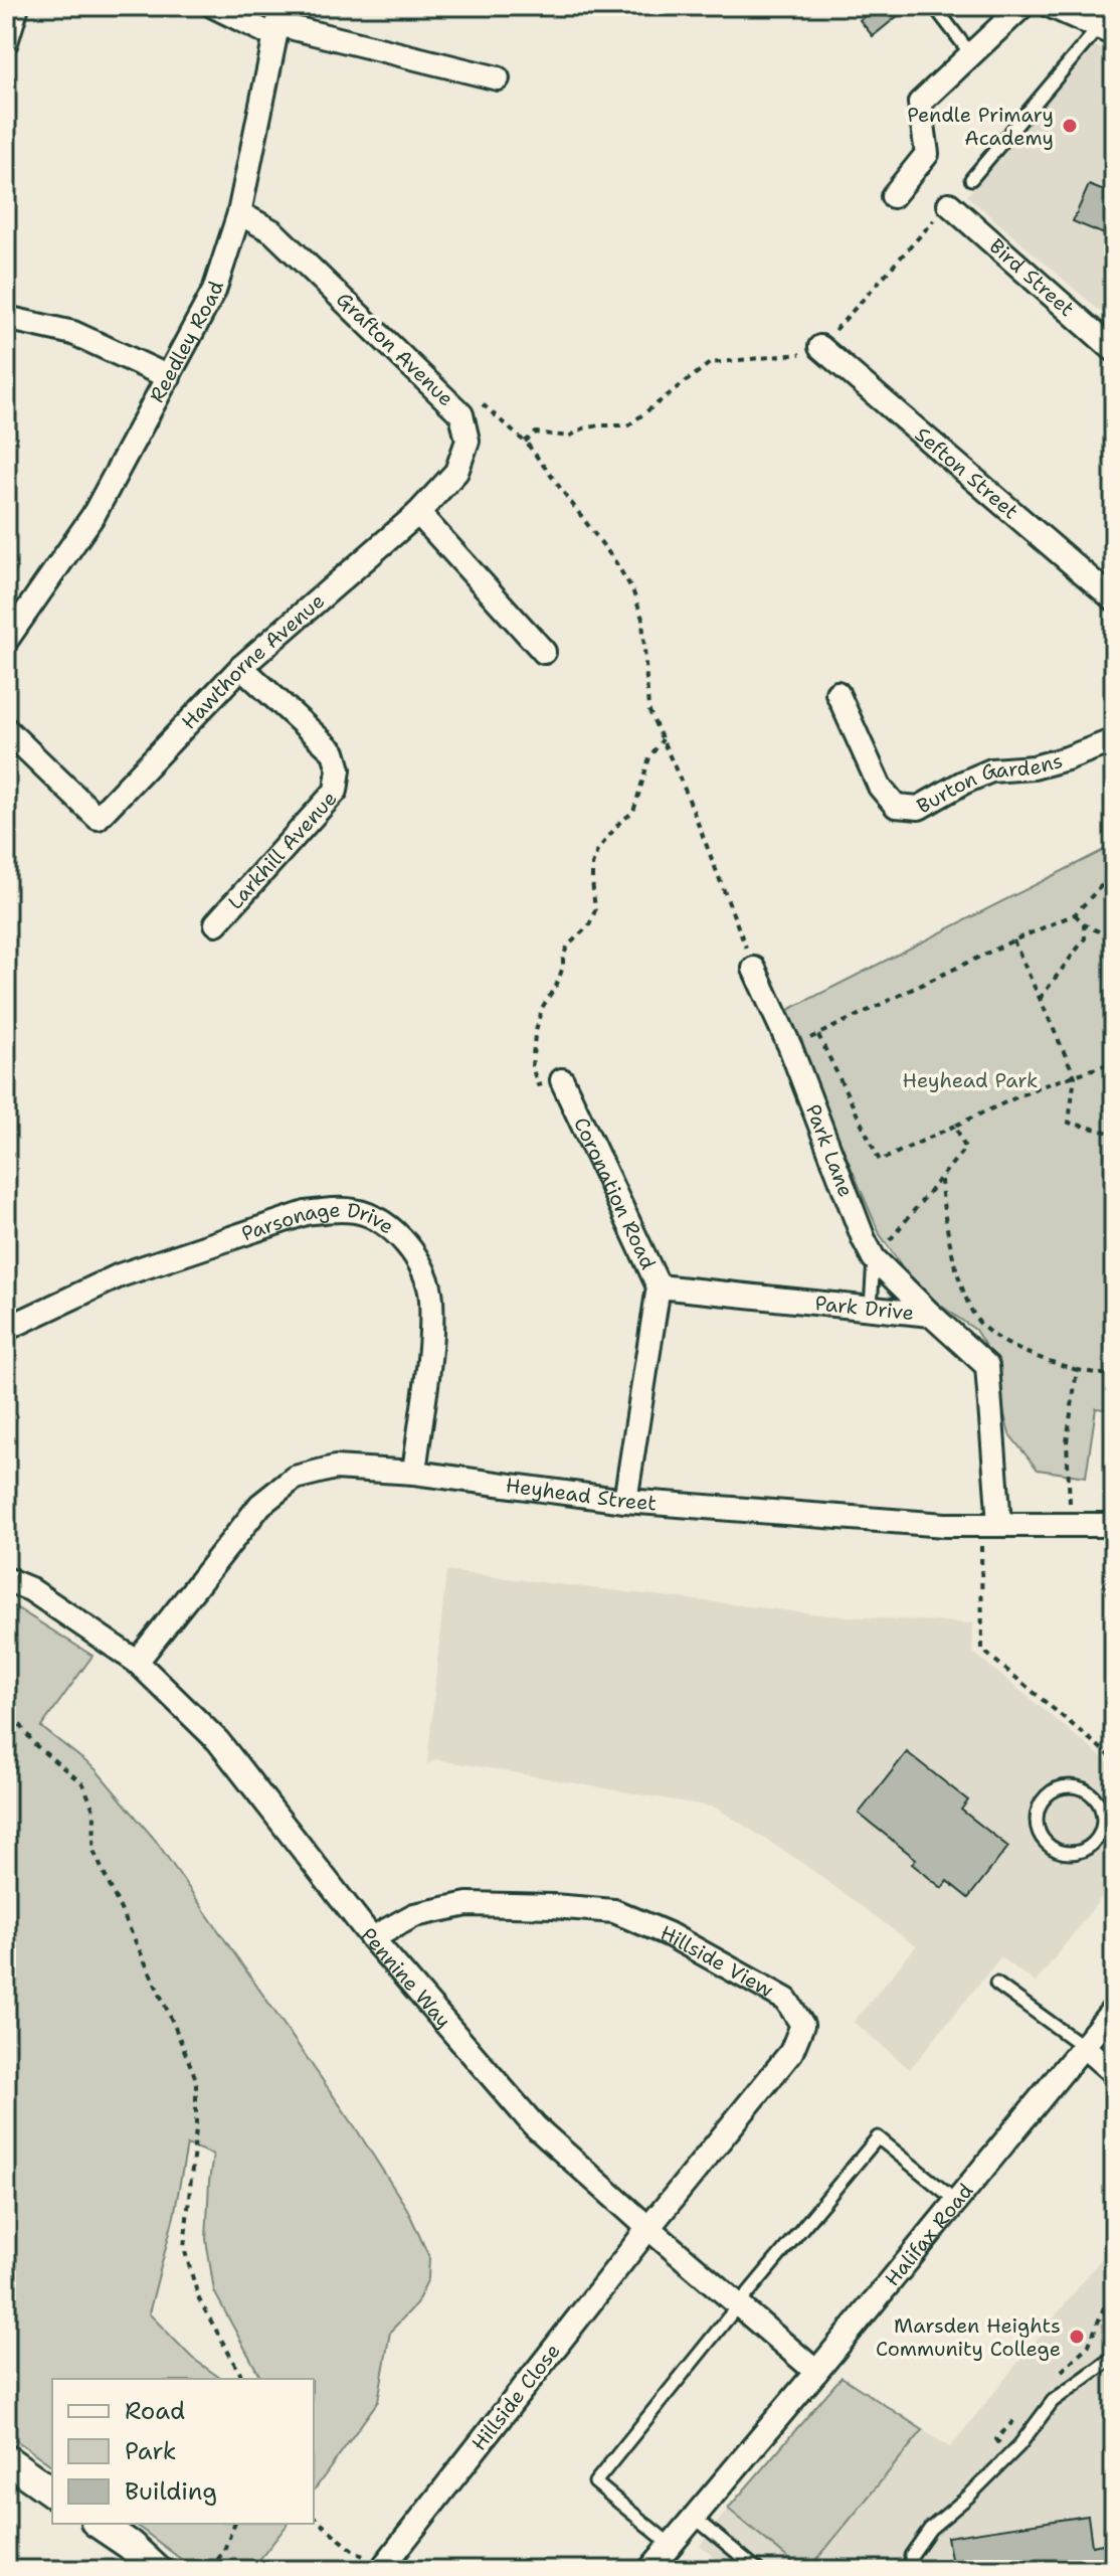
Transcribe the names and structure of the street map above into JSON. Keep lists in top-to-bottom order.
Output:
{
  "streets": {
    "street": [
      "Bird Street",
      "Reedley Road",
      "Grafton Avenue",
      "Sefton Street",
      "Hawthorne Avenue",
      "Burton Gardens",
      "Larkhill Avenue",
      "Park Lane",
      "Coronation Road",
      "Parsonage Drive",
      "Park Drive",
      "Heyhead Street",
      "Hillside View",
      "Pennine Way",
      "Halifax Road",
      "Hillside Close"
    ]
  },
  "crossings": [
    ["Reedley Road", "Grafton Avenue"],
    ["Grafton Avenue", "Hawthorne Avenue"],
    ["Hawthorne Avenue", "Larkhill Avenue"],
    ["Park Lane", "Park Drive"],
    ["Coronation Road", "Park Drive"],
    ["Coronation Road", "Heyhead Street"],
    ["Parsonage Drive", "Heyhead Street"],
    ["Park Drive", "Heyhead Street"],
    ["Heyhead Street", "Pennine Way"],
    ["Hillside View", "Pennine Way"],
    ["Hillside View", "Hillside Close"],
    ["Pennine Way", "Halifax Road"],
    ["Pennine Way", "Hillside Close"]
  ],
  "parks": ["Heyhead Park"],
  "places": ["Pendle Primary Academy", "Marsden Heights Community College"],
  "legend": ["Road", "Park", "Building"]
}
